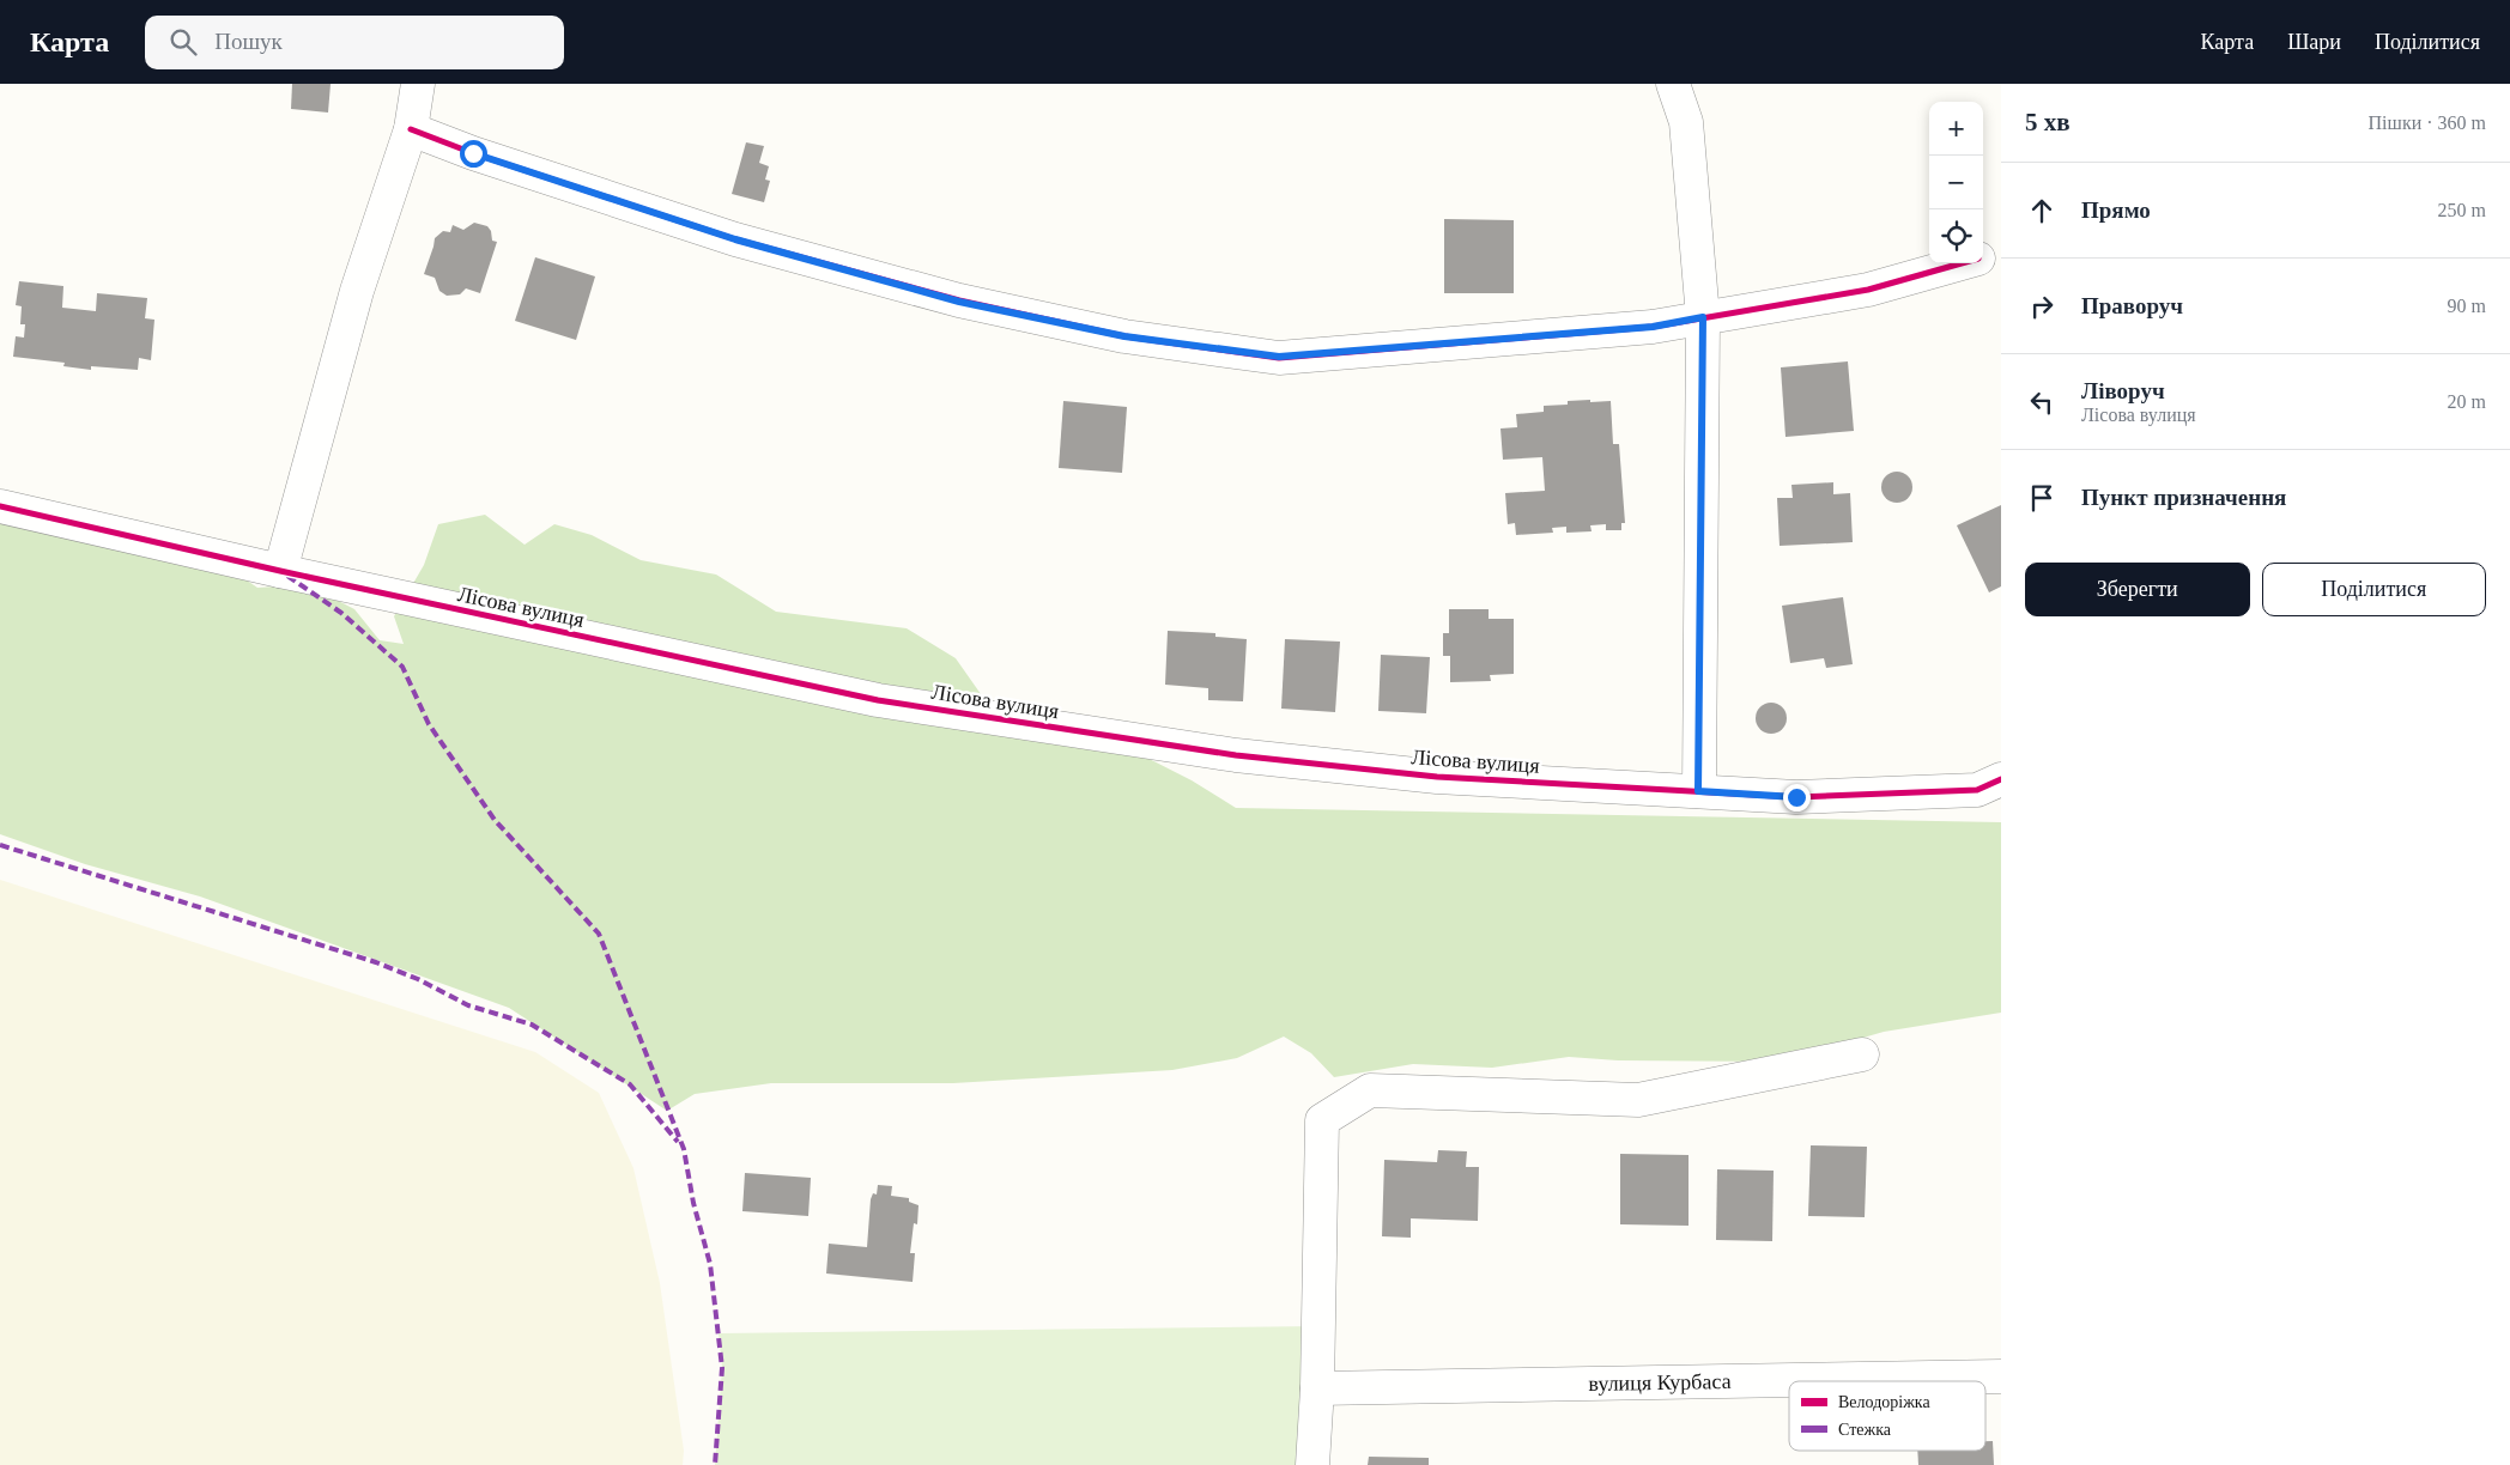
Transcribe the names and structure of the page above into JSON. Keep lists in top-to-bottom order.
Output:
{
  "streets": {
    "street": ["Лісова вулиця", "вулиця Курбаса"]
  },
  "legend": ["Велодоріжка", "Стежка"],
  "page": {
    "header": "Карта",
    "search": "Пошук",
    "nav": ["Карта", "Шари", "Поділитися"],
    "heading": ["5 хв", "Пішки · 360 m"],
    "map_buttons": ["+", "−"],
    "list": [
      ["Прямо", "250 m"],
      ["Праворуч", "90 m"],
      ["Ліворуч", "Лісова вулиця", "20 m"],
      "Пункт призначення"
    ],
    "buttons": ["Зберегти", "Поділитися"]
  }
}
